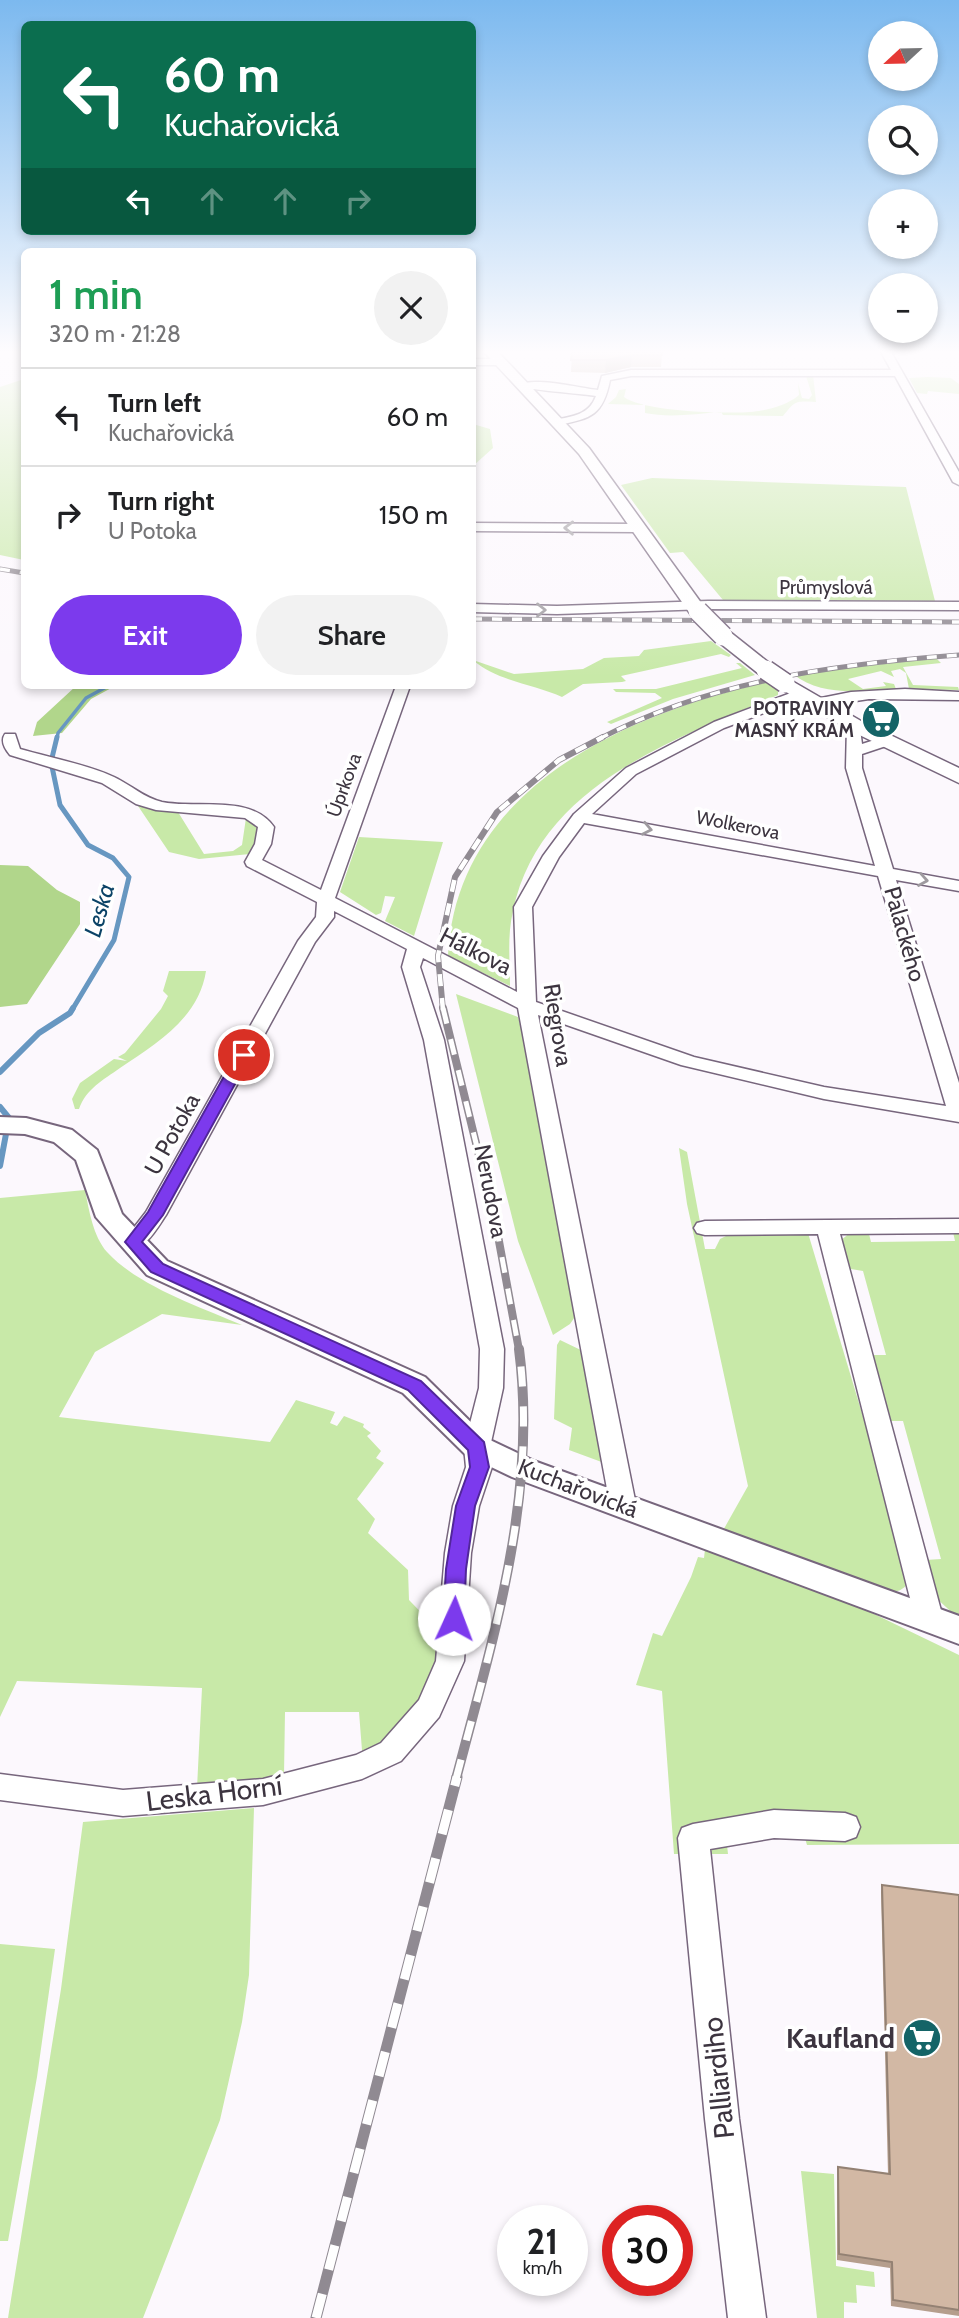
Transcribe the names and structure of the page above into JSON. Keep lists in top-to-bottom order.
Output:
{
  "streets": {
    "street": [
      "Průmyslová",
      "Úprkova",
      "Wolkerova",
      "Palackého",
      "Hálkova",
      "Riegrova",
      "U Potoka",
      "Nerudova",
      "Kuchařovická",
      "Leska Horní",
      "Palliardiho"
    ]
  },
  "crossings": [
    ["Úprkova", "Hálkova"],
    ["Úprkova", "U Potoka"],
    ["Wolkerova", "Palackého"],
    ["Wolkerova", "Riegrova"],
    ["Palackého", "Hálkova"],
    ["Hálkova", "Riegrova"],
    ["Hálkova", "U Potoka"],
    ["Hálkova", "Nerudova"],
    ["Riegrova", "Kuchařovická"],
    ["U Potoka", "Kuchařovická"],
    ["Nerudova", "Kuchařovická"],
    ["Nerudova", "Leska Horní"],
    ["Kuchařovická", "Leska Horní"]
  ],
  "one_way": ["Wolkerova"],
  "water": ["Leska"],
  "places": {
    "supermarket": ["POTRAVINY MASNÝ KRÁM", "Kaufland"]
  },
  "north": "left",
  "page": {
    "map_buttons": ["+", "−"],
    "turn": ["60 m", "Kuchařovická"],
    "heading": ["1 min", "320 m · 21:28"],
    "list": [
      {
        "name": "Turn left",
        "note": "Kuchařovická",
        "value": "60 m"
      },
      {
        "name": "Turn right",
        "note": "U Potoka",
        "value": "150 m"
      }
    ],
    "buttons": ["Exit", "Share"],
    "speed": "21 km/h",
    "limit": "30"
  }
}
